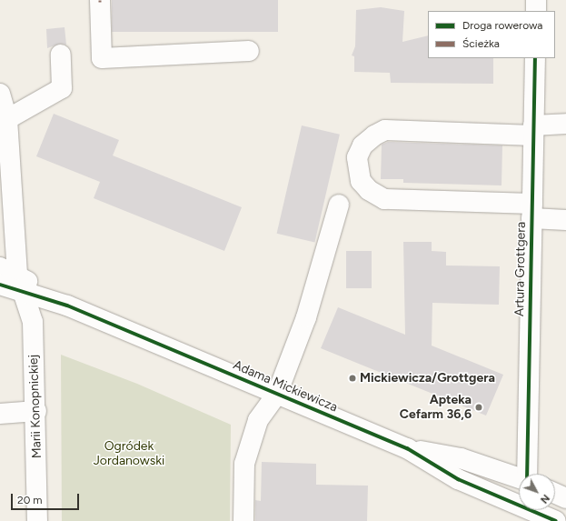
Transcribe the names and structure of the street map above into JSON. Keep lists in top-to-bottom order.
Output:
{
  "streets": {
    "street": ["Artura Grottgera", "Adama Mickiewicza", "Marii Konopnickiej"]
  },
  "crossings": [
    ["Adama Mickiewicza", "Marii Konopnickiej"]
  ],
  "parks": ["Ogródek Jordanowski"],
  "places": ["Mickiewicza/Grottgera", "Apteka Cefarm 36,6"],
  "legend": ["Droga rowerowa", "Ścieżka"],
  "scale_bar": "20 m",
  "north": "bottom right"
}
